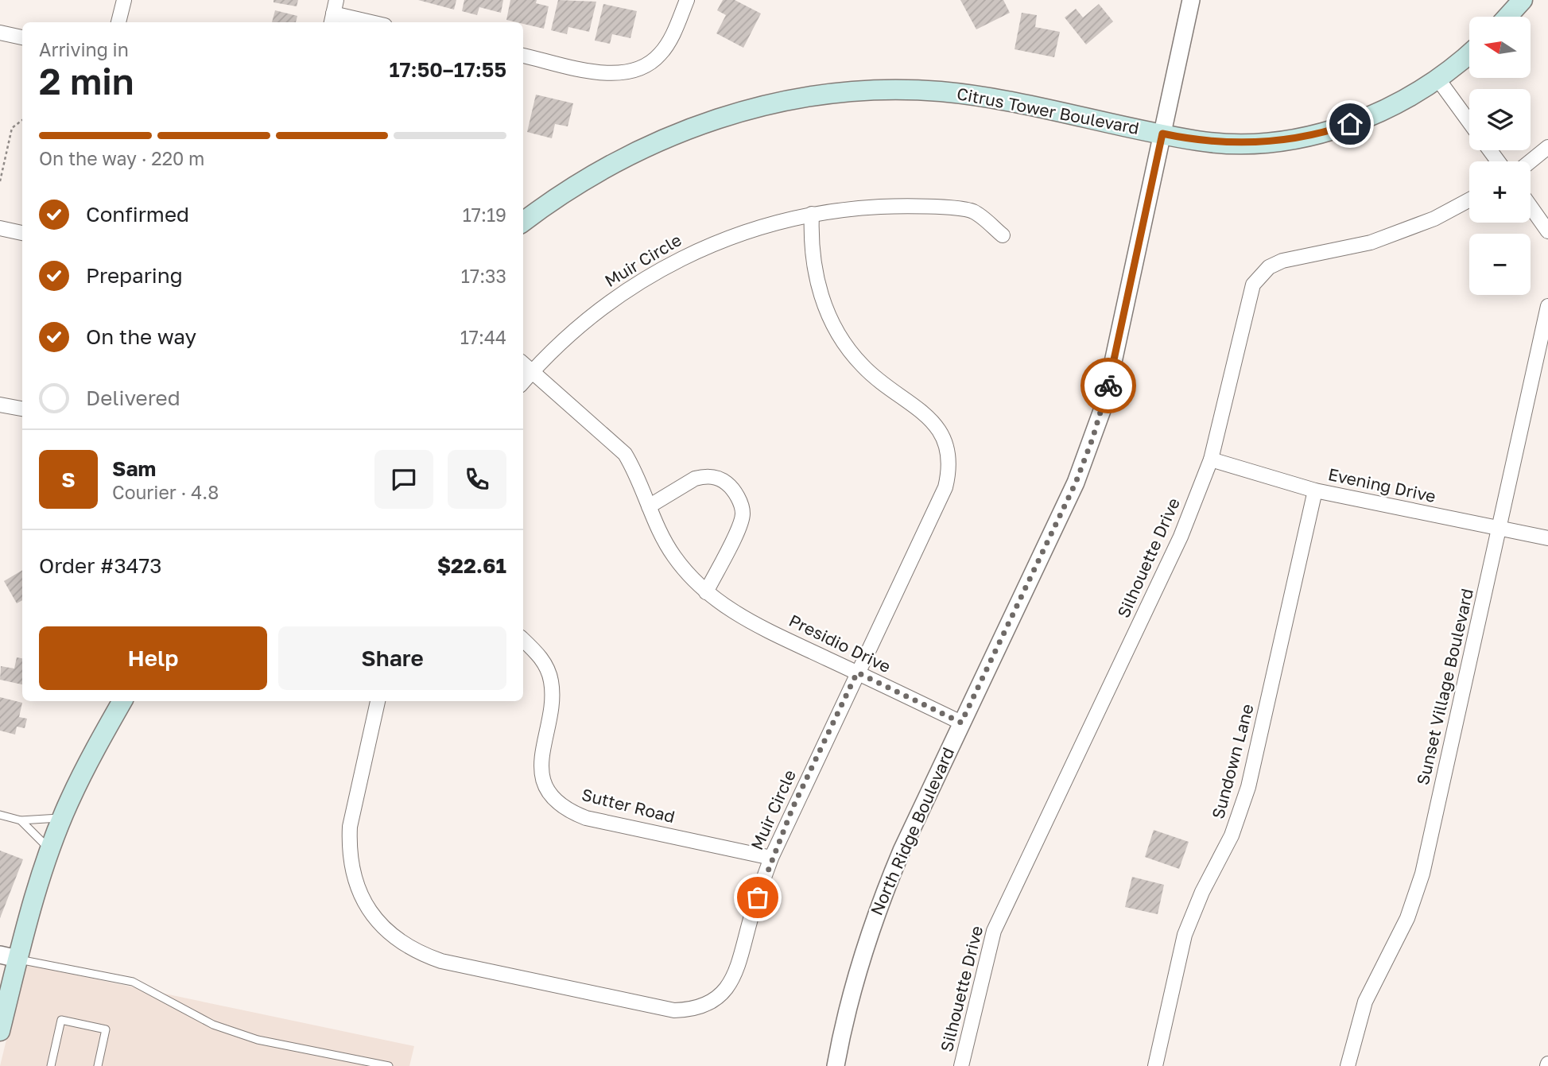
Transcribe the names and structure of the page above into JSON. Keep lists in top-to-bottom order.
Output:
{
  "streets": {
    "main road": ["Citrus Tower Boulevard"],
    "street": [
      "Muir Circle",
      "Evening Drive",
      "Silhouette Drive",
      "Presidio Drive",
      "Sunset Village Boulevard",
      "Sundown Lane",
      "Sutter Road",
      "North Ridge Boulevard"
    ]
  },
  "crossings": [
    ["Citrus Tower Boulevard", "North Ridge Boulevard"],
    ["Muir Circle", "Presidio Drive"],
    ["Muir Circle", "Sutter Road"],
    ["Evening Drive", "Silhouette Drive"],
    ["Evening Drive", "Sunset Village Boulevard"],
    ["Evening Drive", "Sundown Lane"],
    ["Presidio Drive", "North Ridge Boulevard"]
  ],
  "north": "left",
  "page": {
    "map_buttons": ["+", "−"],
    "heading": ["2 min", "Arriving in", "17:50–17:55"],
    "panel": [
      "Sam",
      "Courier · 4.8",
      "Order #3473",
      "$22.61"
    ],
    "bar": "On the way · 220 m",
    "list": [
      ["Confirmed", "17:19"],
      ["Preparing", "17:33"],
      ["On the way", "17:44"],
      "Delivered"
    ],
    "round": "S",
    "buttons": ["Help", "Share"]
  }
}
